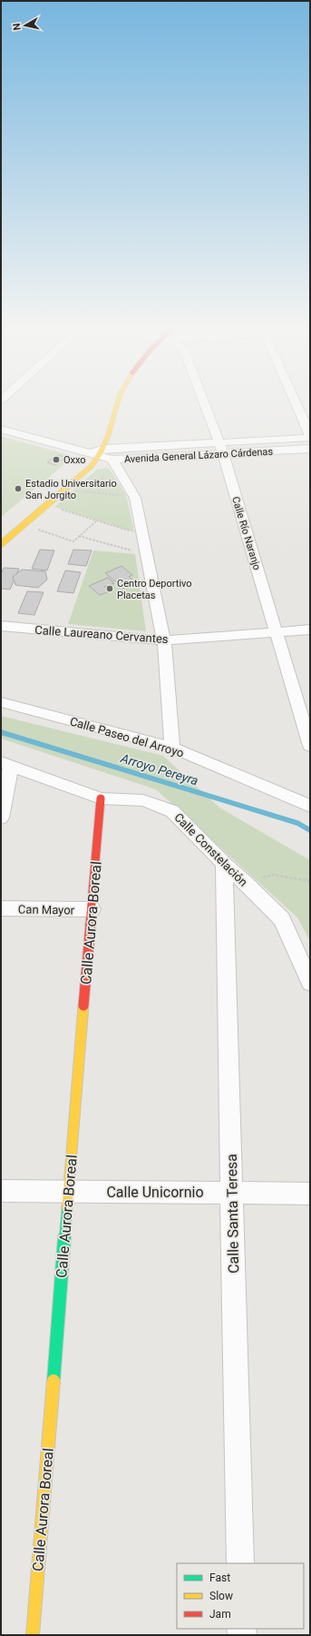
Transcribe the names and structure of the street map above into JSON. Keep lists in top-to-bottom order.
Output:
{
  "streets": {
    "street": [
      "Avenida General Lázaro Cárdenas",
      "Calle Río Naranjo",
      "Calle Laureano Cervantes",
      "Calle Paseo del Arroyo",
      "Calle Constelación",
      "Can Mayor",
      "Calle Aurora Boreal",
      "Calle Unicornio",
      "Calle Santa Teresa"
    ]
  },
  "crossings": [
    ["Avenida General Lázaro Cárdenas", "Calle Río Naranjo"],
    ["Calle Río Naranjo", "Calle Laureano Cervantes"],
    ["Calle Constelación", "Calle Aurora Boreal"],
    ["Calle Constelación", "Calle Santa Teresa"],
    ["Can Mayor", "Calle Aurora Boreal"],
    ["Calle Aurora Boreal", "Calle Unicornio"],
    ["Calle Unicornio", "Calle Santa Teresa"]
  ],
  "water": ["Arroyo Pereyra"],
  "places": ["Oxxo", "Estadio Universitario San Jorgito", "Centro Deportivo Placetas"],
  "legend": ["Fast", "Slow", "Jam"],
  "north": "left"
}
